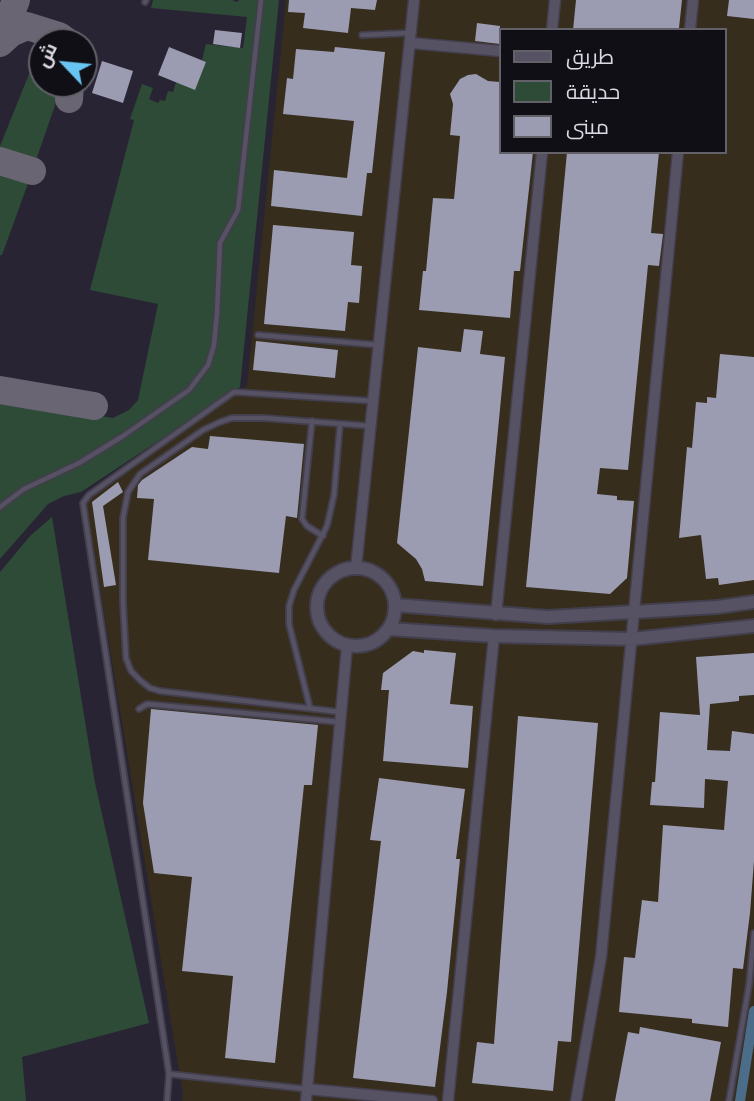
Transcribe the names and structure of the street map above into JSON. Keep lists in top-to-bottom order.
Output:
{
  "legend": ["طريق", "حديقة", "مبنى"],
  "north": "top left"
}
